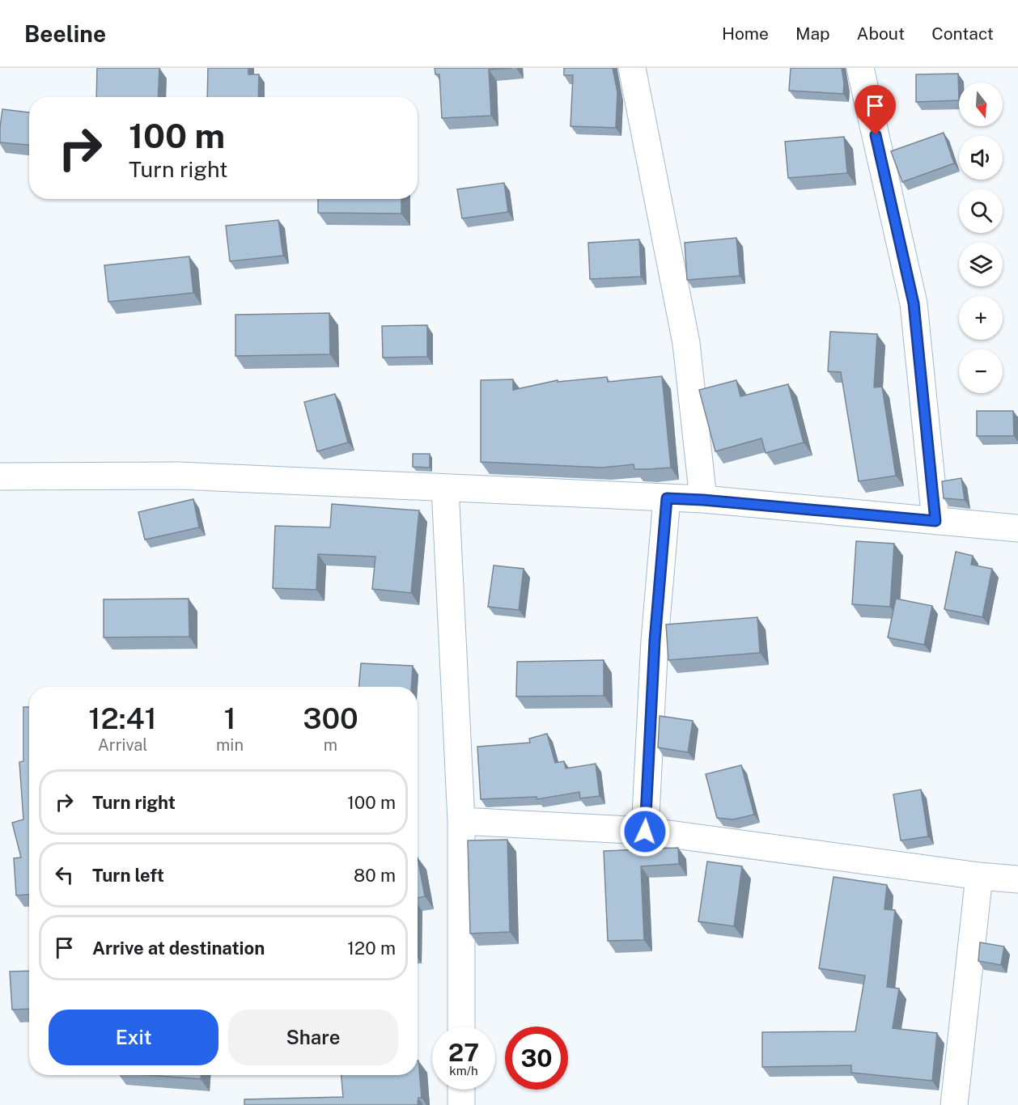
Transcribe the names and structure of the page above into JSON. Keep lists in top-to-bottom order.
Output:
{
  "north": "bottom",
  "page": {
    "header": "Beeline",
    "nav": [
      "Home",
      "Map",
      "About",
      "Contact"
    ],
    "map_buttons": ["+", "−"],
    "turn": ["100 m", "Turn right"],
    "eta": [
      "12:41",
      "Arrival",
      "1",
      "min",
      "300",
      "m"
    ],
    "list": [
      {
        "name": "Turn right",
        "value": "100 m"
      },
      {
        "name": "Turn left",
        "value": "80 m"
      },
      {
        "name": "Arrive at destination",
        "value": "120 m"
      }
    ],
    "buttons": ["Exit", "Share"],
    "speed": "27 km/h",
    "limit": "30"
  }
}
